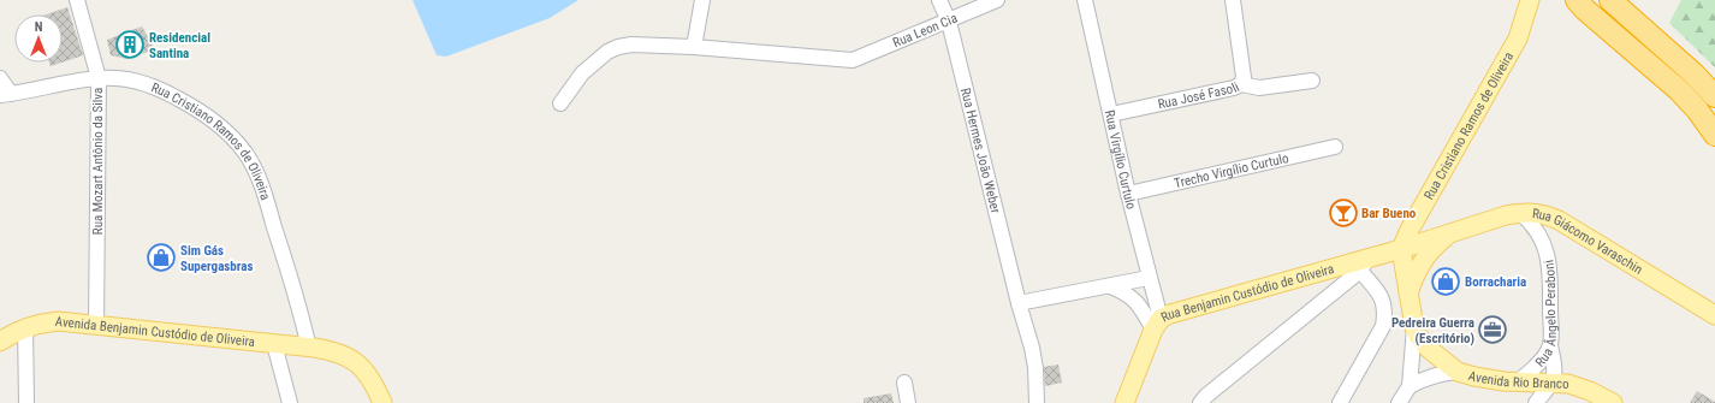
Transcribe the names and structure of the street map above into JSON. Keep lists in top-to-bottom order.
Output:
{
  "streets": {
    "main road": [
      "Rua Cristiano Ramos de Oliveira",
      "Rua Giácomo Varaschin",
      "Rua Benjamin Custódio de Oliveira",
      "Avenida Benjamin Custódio de Oliveira",
      "Avenida Rio Branco"
    ],
    "street": [
      "Rua Leon Cia",
      "Rua José Fasoli",
      "Rua Hermes João Weber",
      "Rua Virgílio Curtulo",
      "Rua Mozart Antônio da Silva",
      "Trecho Virgílio Curtulo",
      "Rua Ângelo Peraboni"
    ]
  },
  "crossings": [
    ["Rua Leon Cia", "Rua Hermes João Weber"],
    ["Rua José Fasoli", "Rua Virgílio Curtulo"],
    ["Rua Cristiano Ramos de Oliveira", "Rua Mozart Antônio da Silva"],
    ["Rua Cristiano Ramos de Oliveira", "Rua Giácomo Varaschin"],
    ["Rua Cristiano Ramos de Oliveira", "Rua Benjamin Custódio de Oliveira"],
    ["Rua Cristiano Ramos de Oliveira", "Avenida Benjamin Custódio de Oliveira"],
    ["Rua Cristiano Ramos de Oliveira", "Avenida Rio Branco"],
    ["Rua Virgílio Curtulo", "Trecho Virgílio Curtulo"],
    ["Rua Virgílio Curtulo", "Rua Benjamin Custódio de Oliveira"],
    ["Rua Mozart Antônio da Silva", "Avenida Benjamin Custódio de Oliveira"],
    ["Rua Giácomo Varaschin", "Rua Benjamin Custódio de Oliveira"],
    ["Rua Giácomo Varaschin", "Rua Ângelo Peraboni"],
    ["Rua Giácomo Varaschin", "Avenida Rio Branco"],
    ["Rua Benjamin Custódio de Oliveira", "Avenida Rio Branco"],
    ["Rua Ângelo Peraboni", "Avenida Rio Branco"]
  ],
  "places": {
    "building": ["Residencial Santina"],
    "bar": ["Bar Bueno"],
    "shop": ["Sim Gás Supergasbras", "Borracharia"],
    "office": ["Pedreira Guerra (Escritório)"]
  },
  "north": "top"
}
